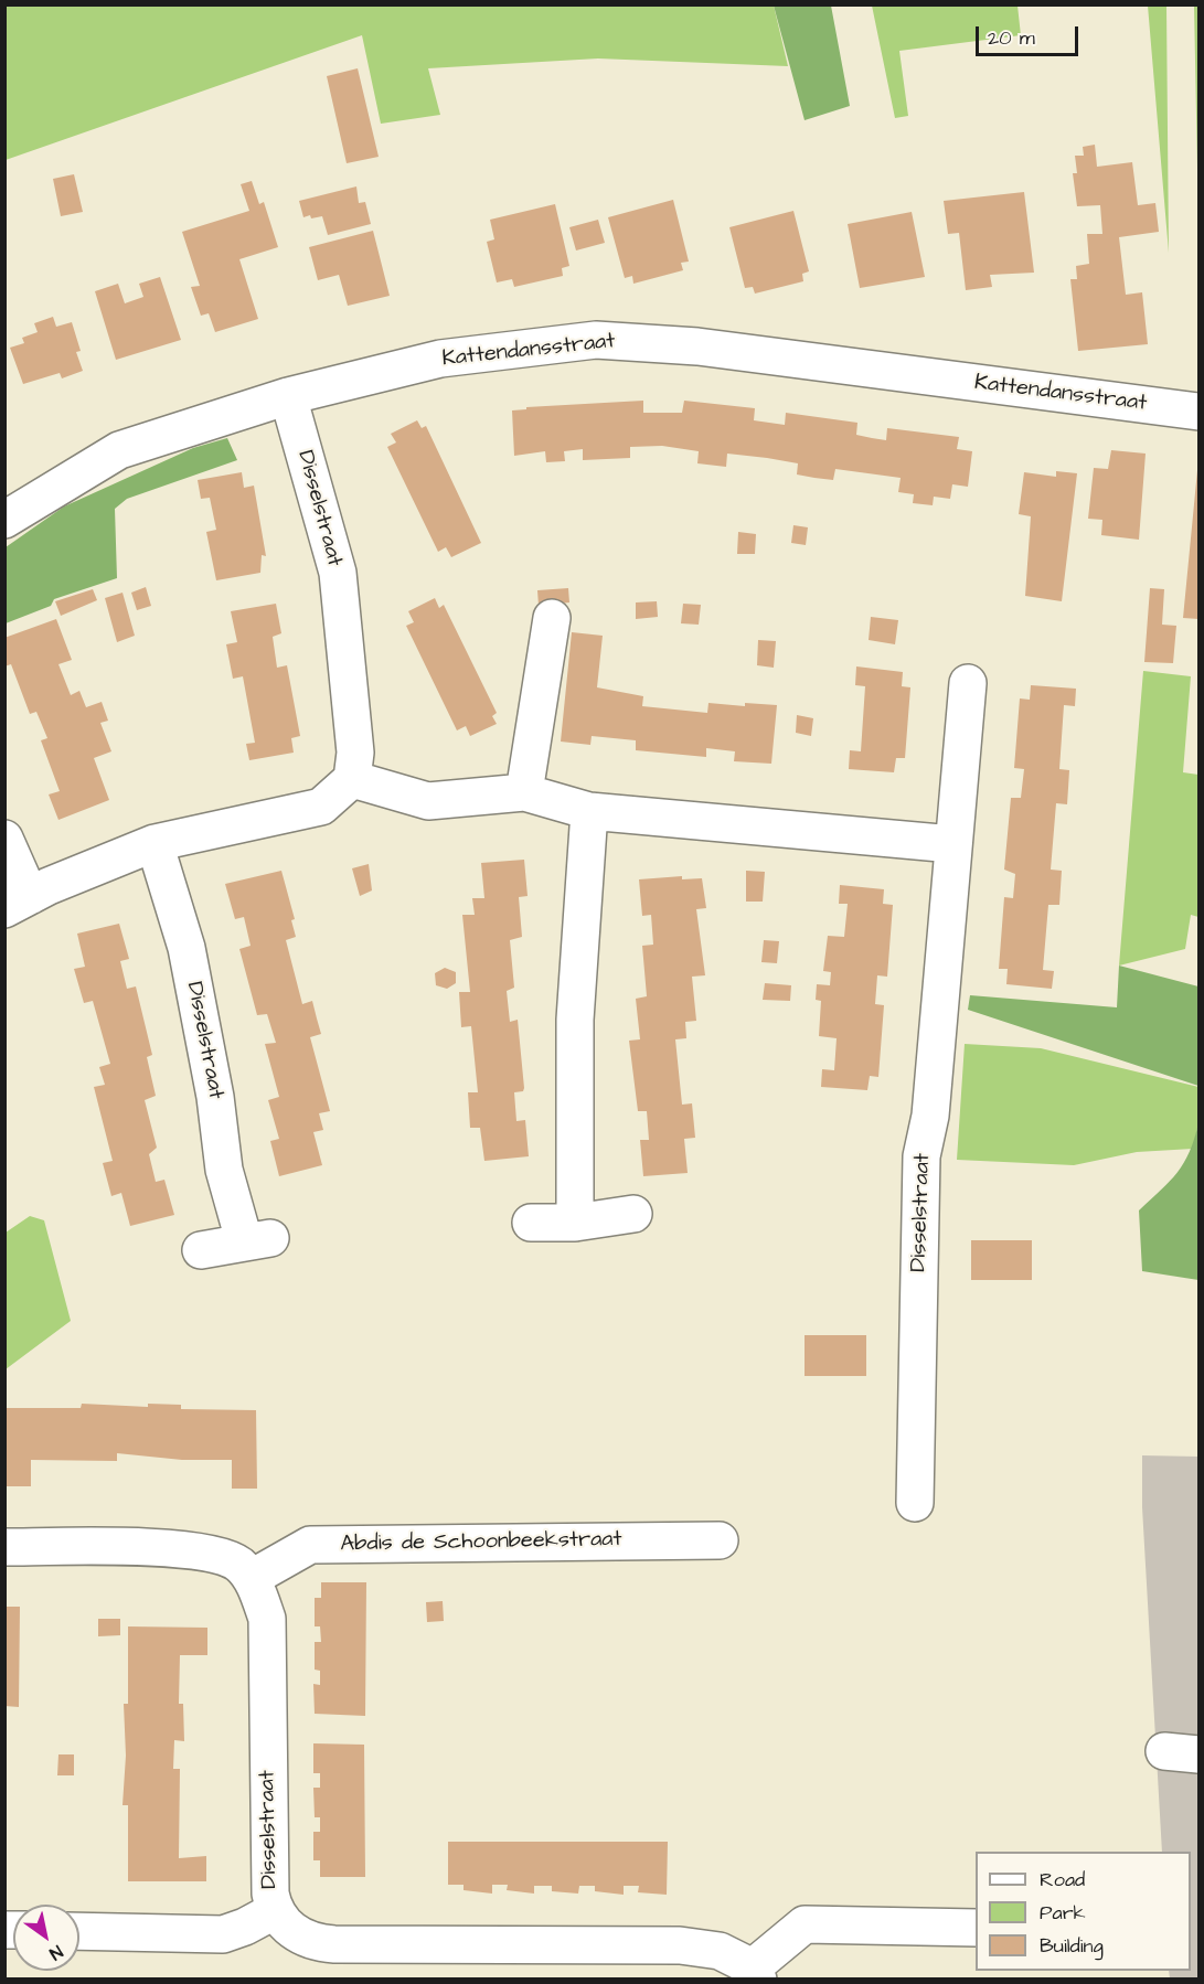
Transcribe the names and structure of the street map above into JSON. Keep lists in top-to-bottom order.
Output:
{
  "streets": {
    "street": ["Kattendansstraat", "Disselstraat", "Abdis de Schoonbeekstraat"]
  },
  "crossings": [
    ["Kattendansstraat", "Disselstraat"],
    ["Disselstraat", "Abdis de Schoonbeekstraat"]
  ],
  "legend": ["Road", "Park", "Building"],
  "scale_bar": "20 m",
  "north": "bottom right"
}
